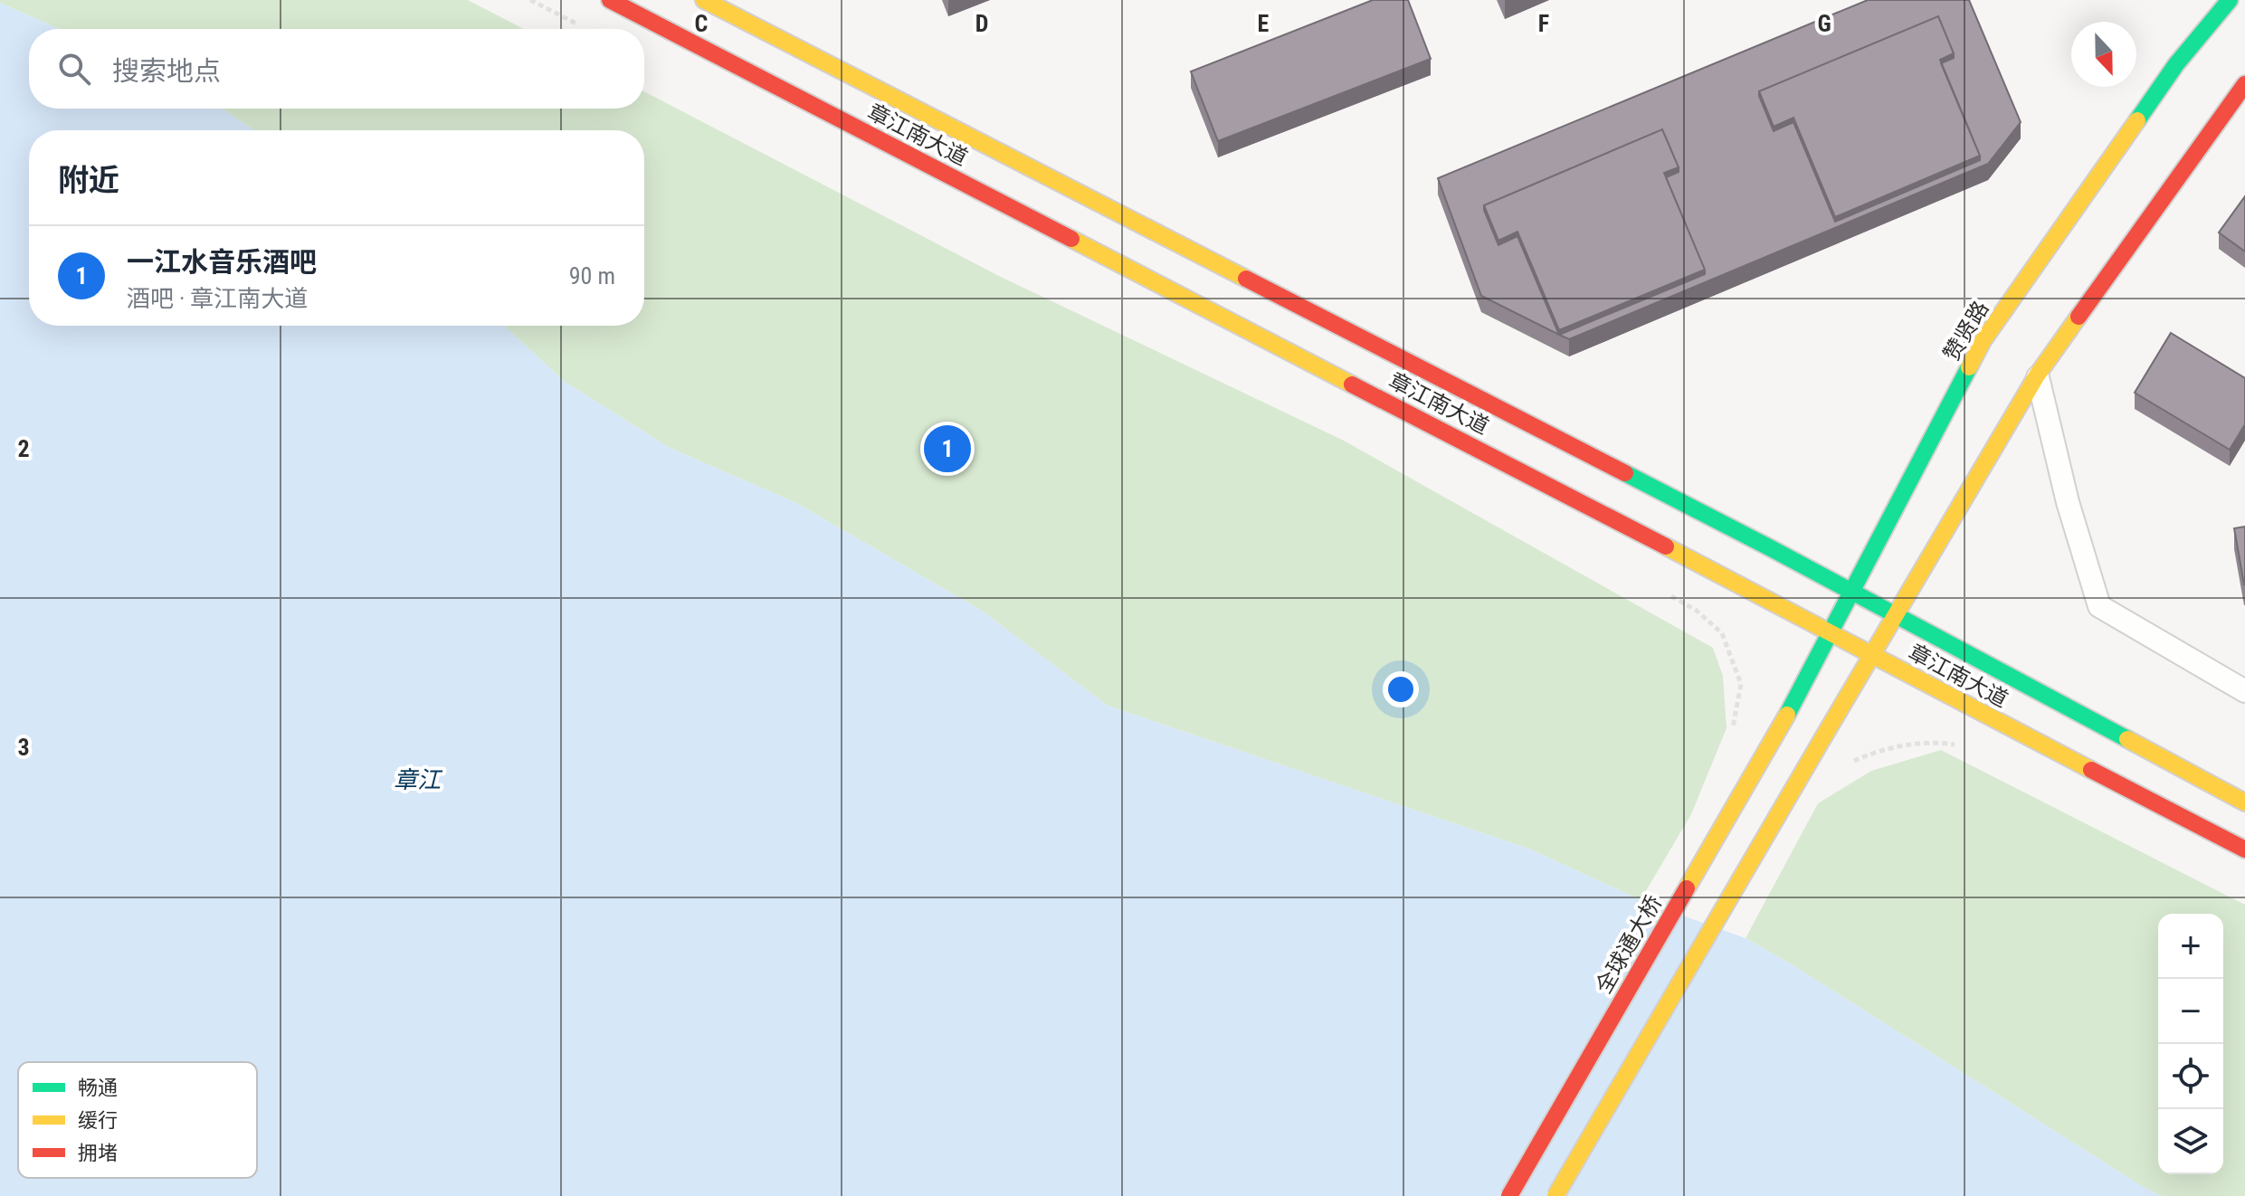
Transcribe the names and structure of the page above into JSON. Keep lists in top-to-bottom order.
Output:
{
  "streets": {
    "main road": ["章江南大道", "赞贤路", "全球通大桥"]
  },
  "crossings": [
    ["章江南大道", "赞贤路"],
    ["赞贤路", "全球通大桥"]
  ],
  "water": ["章江"],
  "legend": ["畅通", "缓行", "拥堵"],
  "north": "bottom",
  "page": {
    "search": "搜索地点",
    "heading": "附近",
    "list": [
      {
        "mark": "1",
        "name": "一江水音乐酒吧",
        "note": "酒吧 · 章江南大道",
        "value": "90 m"
      }
    ],
    "pins": "1",
    "map_buttons": ["+", "−"]
  },
  "grid": {
    "columns": [
      "C",
      "D",
      "E",
      "F",
      "G"
    ],
    "rows": ["2", "3"]
  }
}
